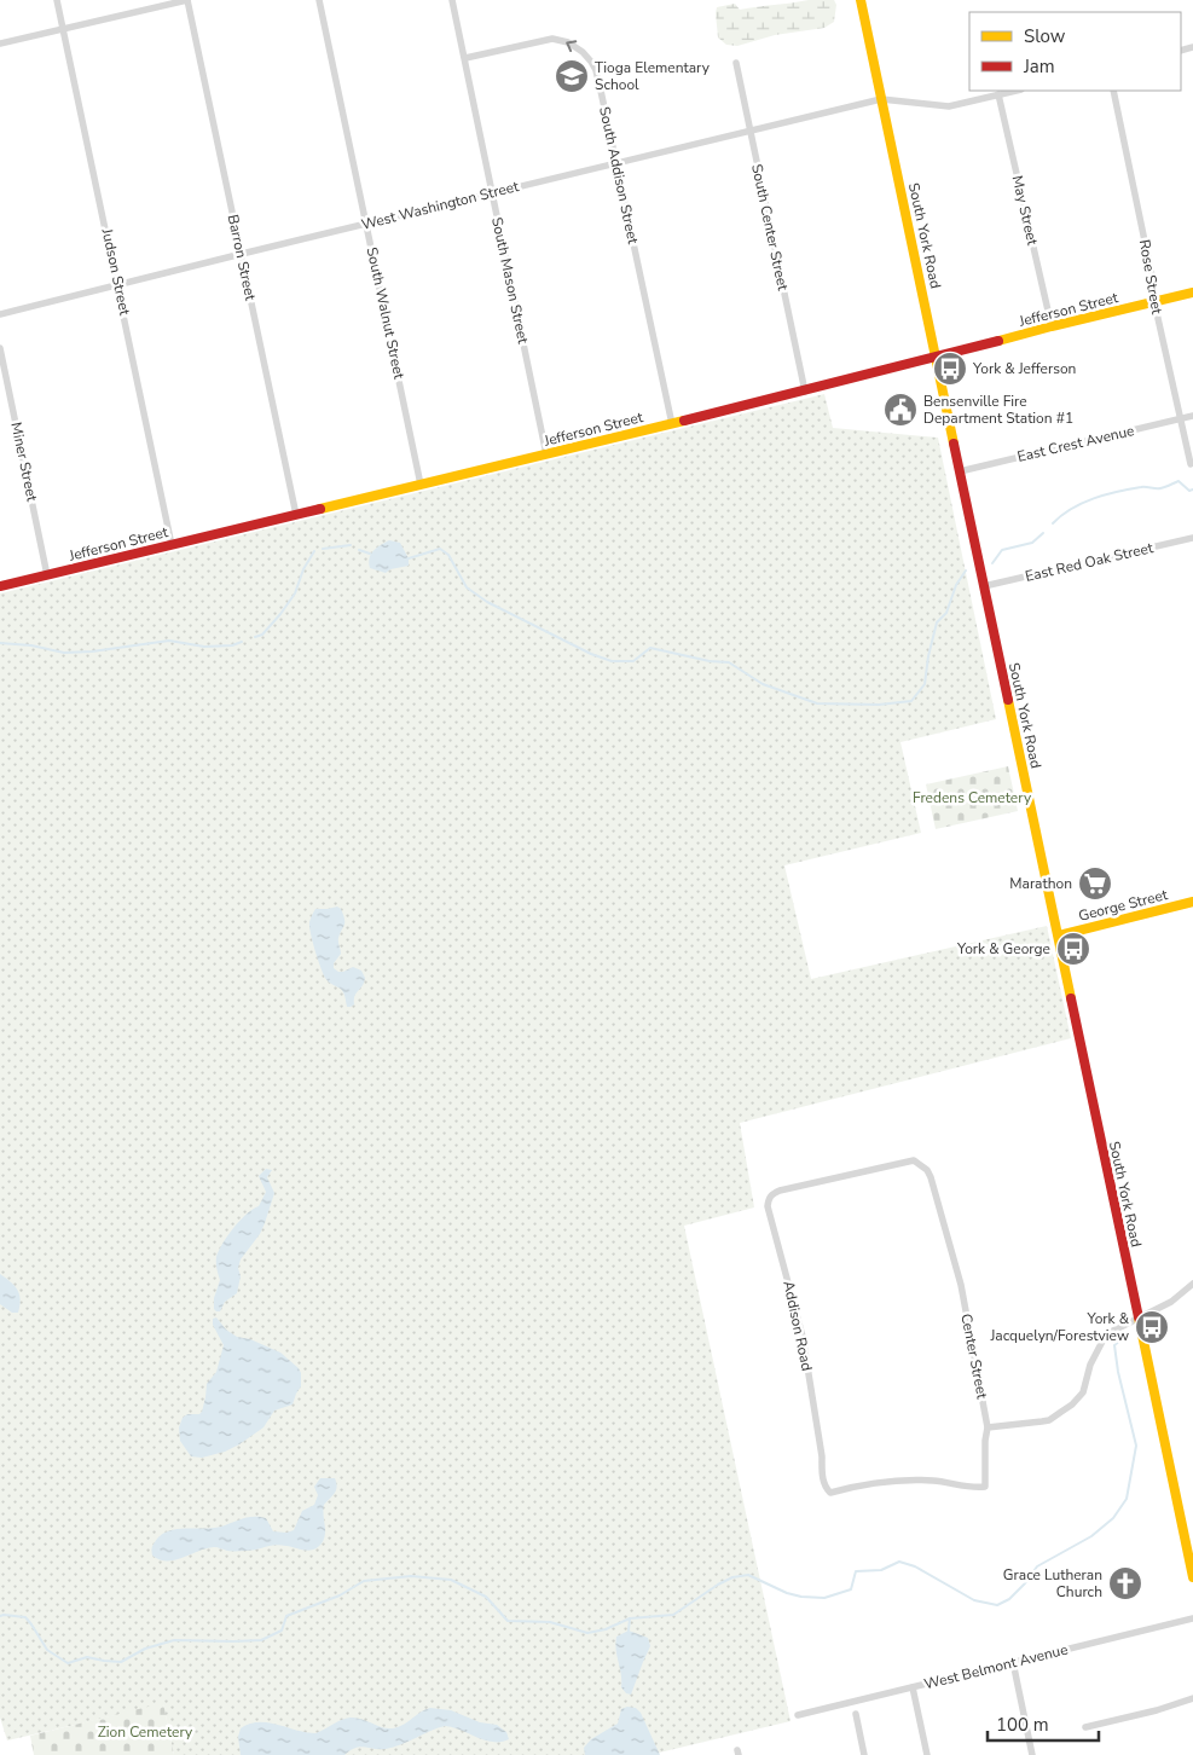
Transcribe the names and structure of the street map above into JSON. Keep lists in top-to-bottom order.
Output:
{
  "streets": {
    "main road": ["South York Road", "Jefferson Street", "George Street"],
    "street": [
      "South Addison Street",
      "West Washington Street",
      "May Street",
      "South Center Street",
      "Barron Street",
      "Judson Street",
      "Rose Street",
      "South Mason Street",
      "South Walnut Street",
      "East Crest Avenue",
      "Miner Street",
      "East Red Oak Street",
      "Addison Road",
      "Center Street",
      "West Belmont Avenue"
    ]
  },
  "crossings": [
    ["South Addison Street", "West Washington Street"],
    ["South Addison Street", "South Mason Street"],
    ["South Addison Street", "Jefferson Street"],
    ["West Washington Street", "May Street"],
    ["West Washington Street", "South Center Street"],
    ["West Washington Street", "South York Road"],
    ["West Washington Street", "Barron Street"],
    ["West Washington Street", "Judson Street"],
    ["West Washington Street", "South Mason Street"],
    ["West Washington Street", "South Walnut Street"],
    ["May Street", "Jefferson Street"],
    ["South Center Street", "Jefferson Street"],
    ["South York Road", "Jefferson Street"],
    ["South York Road", "East Crest Avenue"],
    ["South York Road", "East Red Oak Street"],
    ["South York Road", "George Street"],
    ["Barron Street", "Jefferson Street"],
    ["Judson Street", "Jefferson Street"],
    ["Rose Street", "Jefferson Street"],
    ["Rose Street", "East Crest Avenue"],
    ["South Mason Street", "Jefferson Street"],
    ["Jefferson Street", "South Walnut Street"],
    ["Jefferson Street", "Miner Street"],
    ["Addison Road", "Center Street"]
  ],
  "parks": ["Fredens Cemetery", "Zion Cemetery"],
  "places": {
    "school or university": ["Tioga Elementary School"],
    "bus stop": ["York & Jefferson", "York & George", "York & Jacquelyn/Forestview"],
    "public building": ["Bensenville Fire Department Station #1"],
    "supermarket": ["Marathon"],
    "church": ["Grace Lutheran Church"]
  },
  "legend": ["Slow", "Jam"],
  "scale_bar": "100 m"
}
